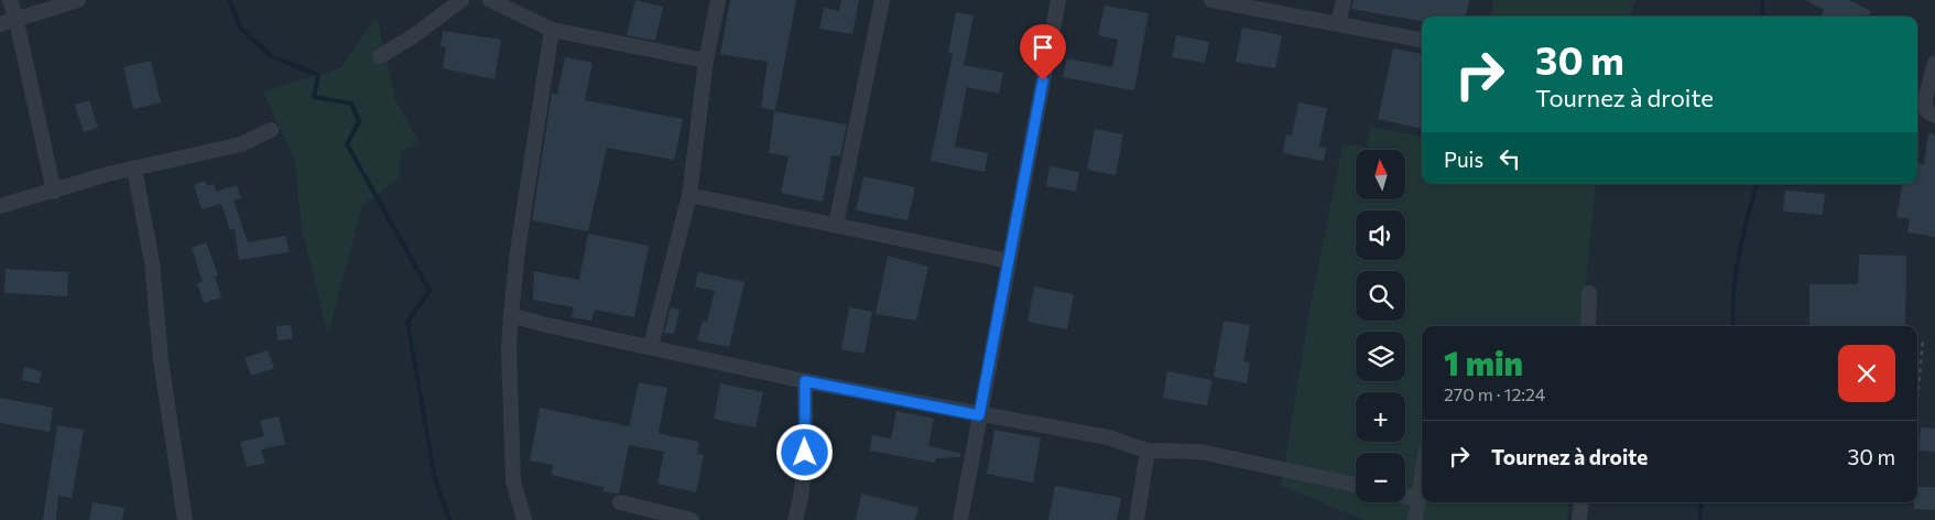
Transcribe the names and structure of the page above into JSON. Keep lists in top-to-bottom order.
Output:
{
  "north": "top",
  "page": {
    "turn": ["30 m", "Tournez à droite"],
    "then": "Puis",
    "map_buttons": ["+", "−"],
    "heading": ["1 min", "270 m · 12:24"],
    "list": [
      {
        "name": "Tournez à droite",
        "value": "30 m"
      }
    ]
  }
}
